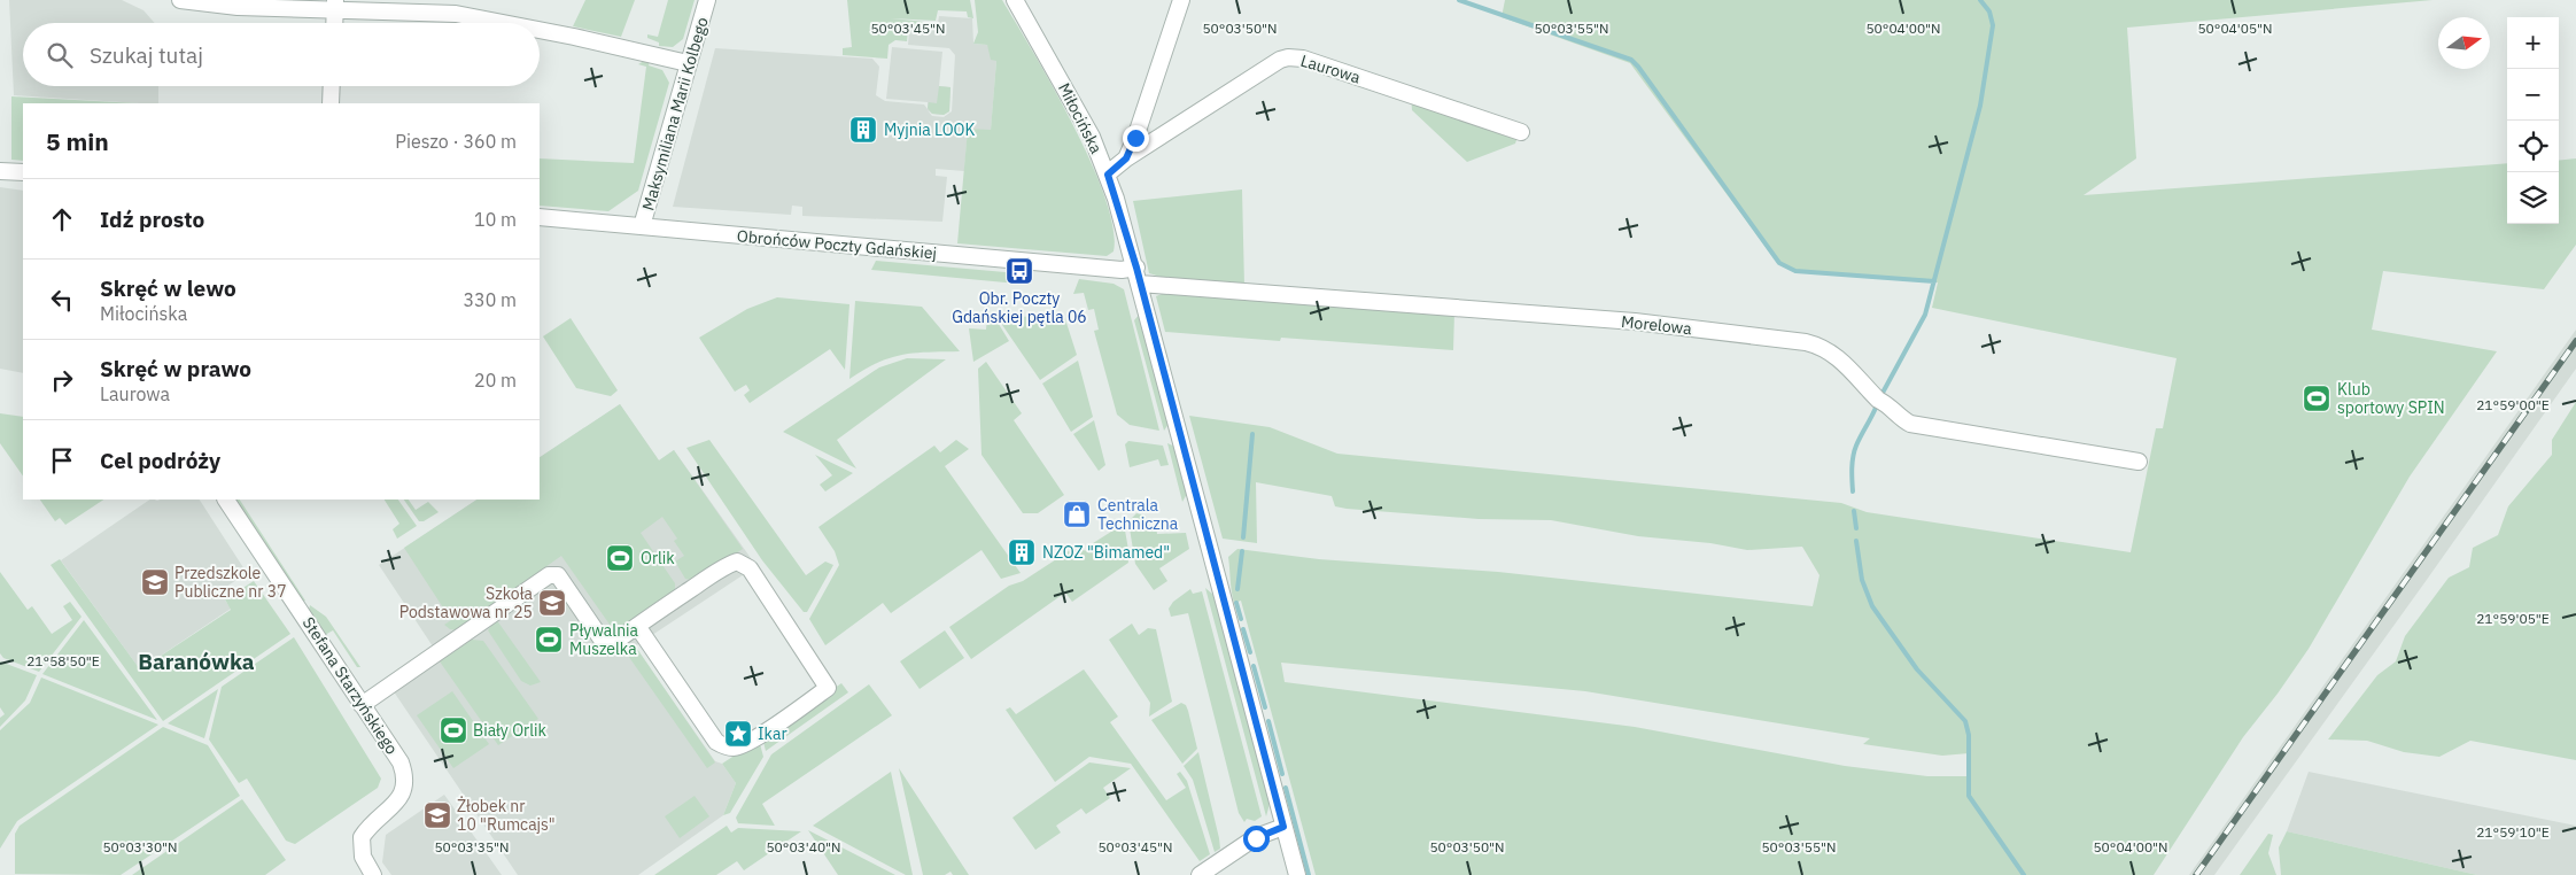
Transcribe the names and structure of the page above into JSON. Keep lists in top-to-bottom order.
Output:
{
  "streets": {
    "street": [
      "Laurowa",
      "Maksymiliana Marii Kolbego",
      "Miłocińska",
      "Obrońców Poczty Gdańskiej",
      "Morelowa",
      "Stefana Starzyńskiego"
    ]
  },
  "crossings": [
    ["Laurowa", "Miłocińska"],
    ["Maksymiliana Marii Kolbego", "Obrońców Poczty Gdańskiej"],
    ["Miłocińska", "Obrońców Poczty Gdańskiej"],
    ["Miłocińska", "Morelowa"],
    ["Obrońców Poczty Gdańskiej", "Morelowa"]
  ],
  "districts": ["Baranówka"],
  "places": {
    "building": ["Myjnia LOOK", "NZOZ \"Bimamed\""],
    "bus stop": ["Obr. Poczty Gdańskiej pętla 06"],
    "sports": [
      "Klub sportowy SPIN",
      "Orlik",
      "Pływalnia Muszelka",
      "Biały Orlik"
    ],
    "shop": ["Centrala Techniczna"],
    "school or university": ["Przedszkole Publiczne nr 37", "Szkoła Podstawowa nr 25", "Żłobek nr 10 \"Rumcajs\""],
    "place": ["Ikar"]
  },
  "north": "right",
  "page": {
    "map_buttons": ["+", "−"],
    "search": "Szukaj tutaj",
    "heading": ["5 min", "Pieszo · 360 m"],
    "list": [
      ["Idź prosto", "10 m"],
      ["Skręć w lewo", "Miłocińska", "330 m"],
      ["Skręć w prawo", "Laurowa", "20 m"],
      "Cel podróży"
    ]
  },
  "coordinates": [
    "50°03'45\"N",
    "50°03'50\"N",
    "50°03'55\"N",
    "50°04'00\"N",
    "50°04'05\"N",
    "21°59'00\"E",
    "21°59'05\"E",
    "21°58'50\"E",
    "21°59'10\"E",
    "50°03'30\"N",
    "50°03'35\"N",
    "50°03'40\"N"
  ]
}
